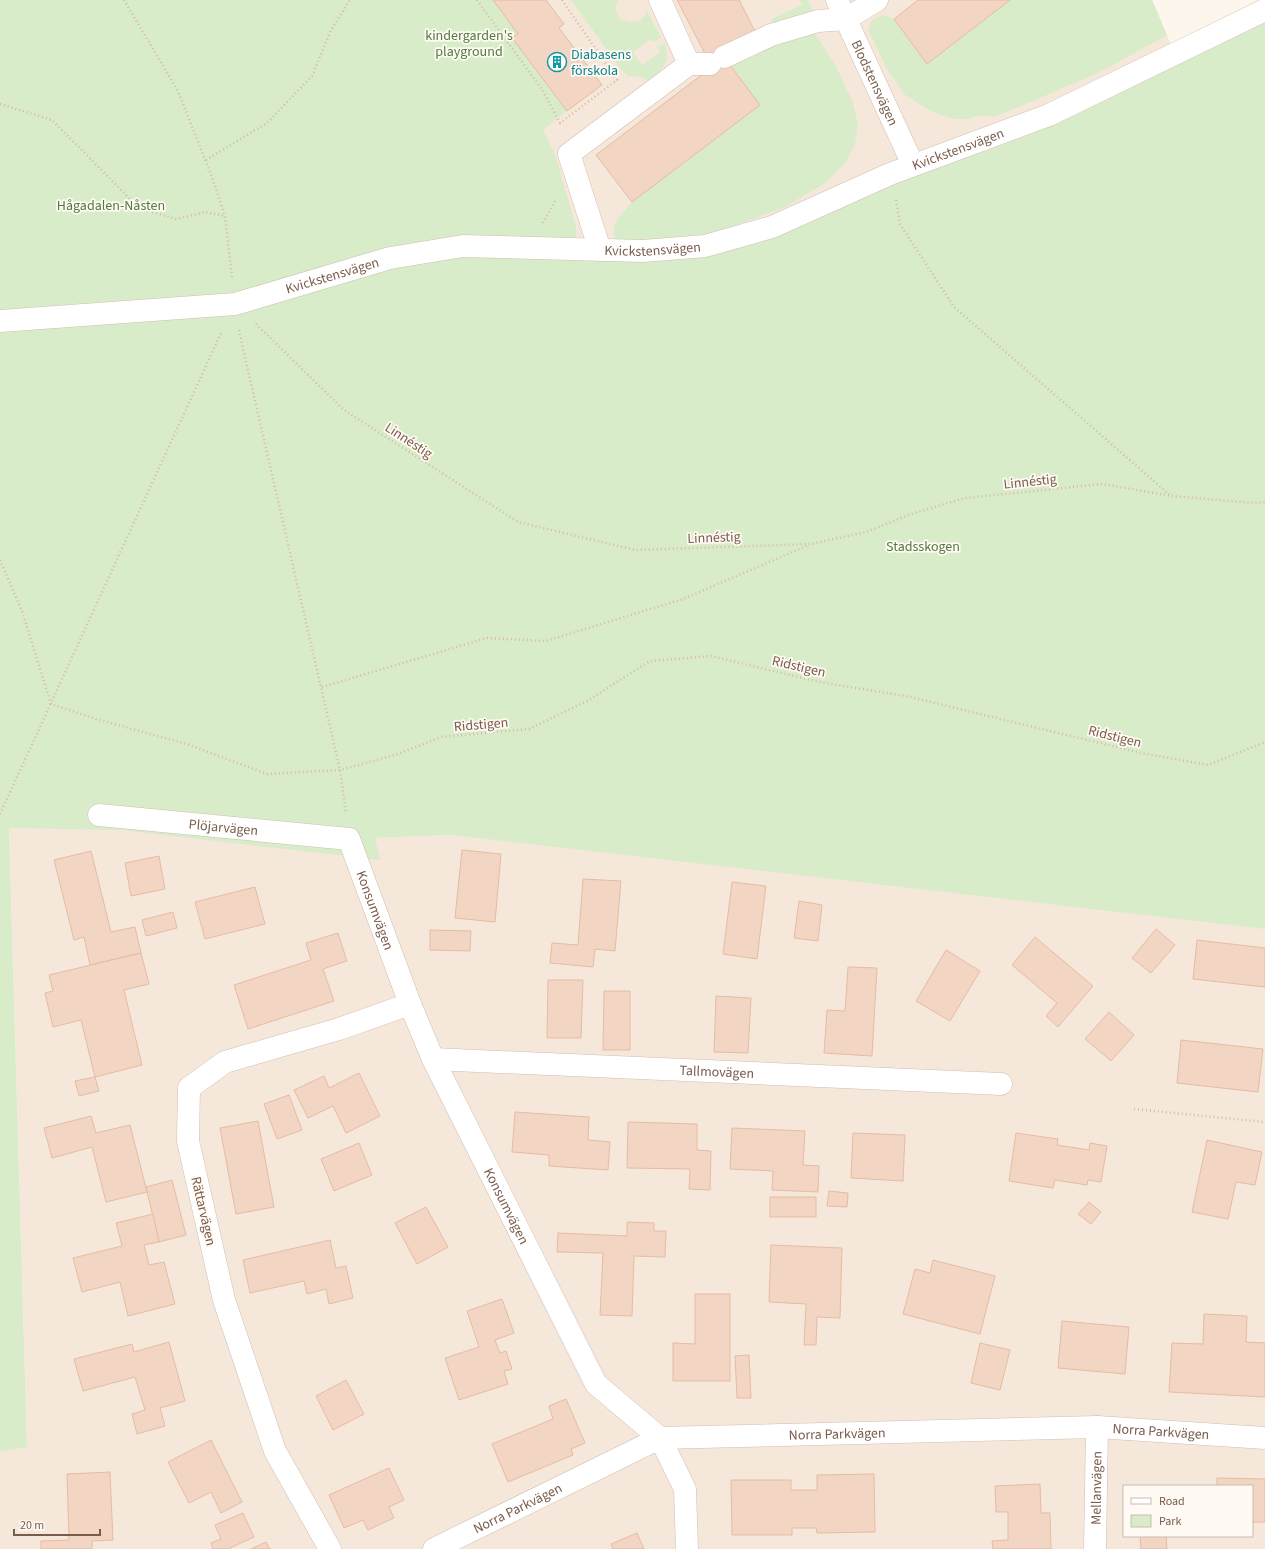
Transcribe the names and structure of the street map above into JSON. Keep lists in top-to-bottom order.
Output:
{
  "streets": {
    "street": [
      "Blodstensvägen",
      "Kvickstensvägen",
      "Plöjarvägen",
      "Konsumvägen",
      "Tallmovägen",
      "Rättarvägen",
      "Norra Parkvägen",
      "Mellanvägen"
    ],
    "path": ["Linnéstig", "Ridstigen"]
  },
  "crossings": [
    ["Blodstensvägen", "Kvickstensvägen"],
    ["Kvickstensvägen", "Linnéstig"],
    ["Plöjarvägen", "Konsumvägen"],
    ["Konsumvägen", "Tallmovägen"],
    ["Konsumvägen", "Rättarvägen"],
    ["Konsumvägen", "Norra Parkvägen"],
    ["Norra Parkvägen", "Mellanvägen"]
  ],
  "parks": ["kindergarden's playground", "Hågadalen-Nåsten", "Stadsskogen"],
  "places": {
    "building": ["Diabasens förskola"]
  },
  "legend": ["Road", "Park"],
  "scale_bar": "20 m"
}
